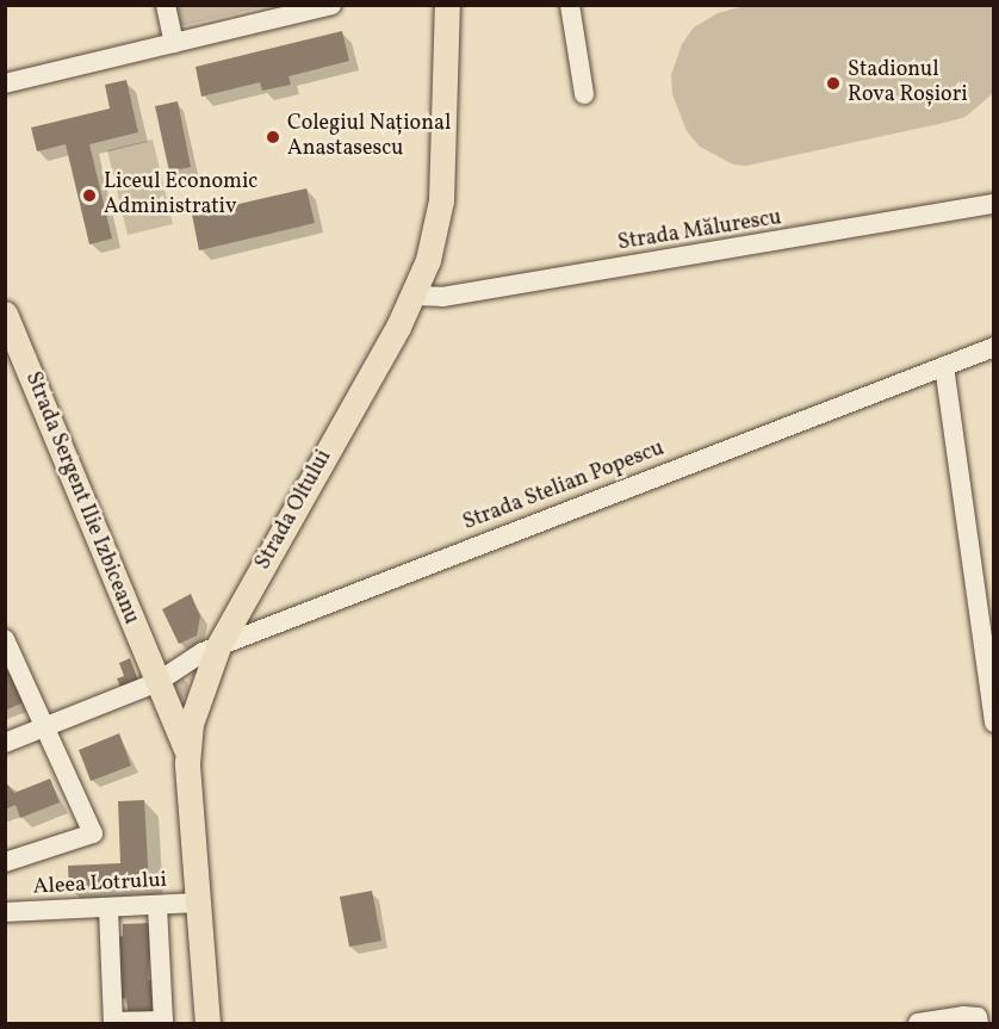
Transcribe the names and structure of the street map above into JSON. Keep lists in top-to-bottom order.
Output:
{
  "streets": {
    "main road": ["Strada Sergent Ilie Izbiceanu", "Strada Oltului"],
    "street": ["Strada Mălurescu", "Strada Stelian Popescu", "Aleea Lotrului"]
  },
  "crossings": [
    ["Strada Mălurescu", "Strada Oltului"],
    ["Strada Stelian Popescu", "Strada Sergent Ilie Izbiceanu"],
    ["Strada Stelian Popescu", "Strada Oltului"],
    ["Strada Sergent Ilie Izbiceanu", "Strada Oltului"],
    ["Strada Oltului", "Aleea Lotrului"]
  ],
  "places": ["Stadionul Rova Roșiori", "Colegiul Național Anastasescu", "Liceul Economic Administrativ"]
}
